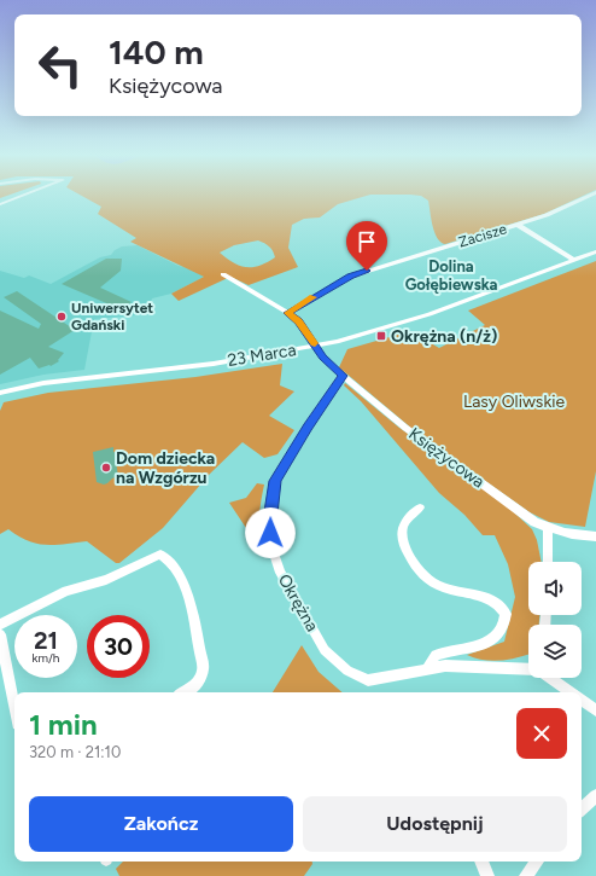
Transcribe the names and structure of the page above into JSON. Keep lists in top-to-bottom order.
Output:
{
  "streets": {
    "street": [
      "Zacisze",
      "23 Marca",
      "Księżycowa",
      "Okrężna"
    ]
  },
  "crossings": [
    ["Zacisze", "23 Marca"],
    ["Zacisze", "Księżycowa"],
    ["23 Marca", "Księżycowa"],
    ["Księżycowa", "Okrężna"]
  ],
  "districts": ["Dolina Gołębiewska"],
  "parks": ["Lasy Oliwskie"],
  "places": {
    "other": ["Uniwersytet Gdański", "Dom dziecka na Wzgórzu"],
    "transit": ["Okrężna (n/ż)"]
  },
  "page": {
    "turn": ["140 m", "Księżycowa"],
    "speed": "21 km/h",
    "limit": "30",
    "heading": ["1 min", "320 m · 21:10"],
    "buttons": ["Zakończ", "Udostępnij"]
  }
}
